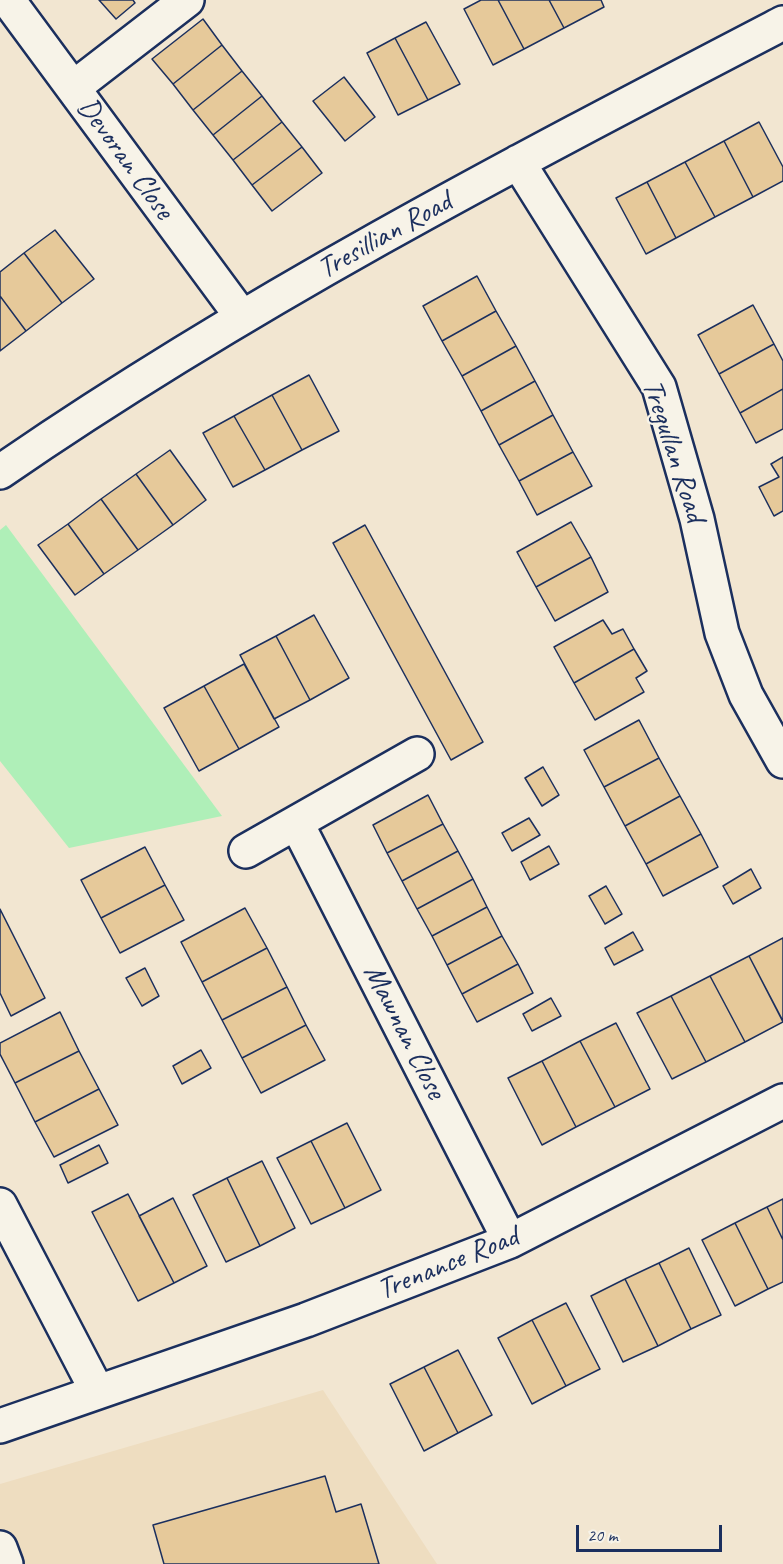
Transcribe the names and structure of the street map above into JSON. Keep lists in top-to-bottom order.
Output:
{
  "streets": {
    "street": [
      "Devoran Close",
      "Tresillian Road",
      "Tregullan Road",
      "Mawnan Close",
      "Trenance Road"
    ]
  },
  "crossings": [
    ["Devoran Close", "Tresillian Road"],
    ["Tresillian Road", "Tregullan Road"],
    ["Mawnan Close", "Trenance Road"]
  ],
  "scale_bar": "20 m"
}
